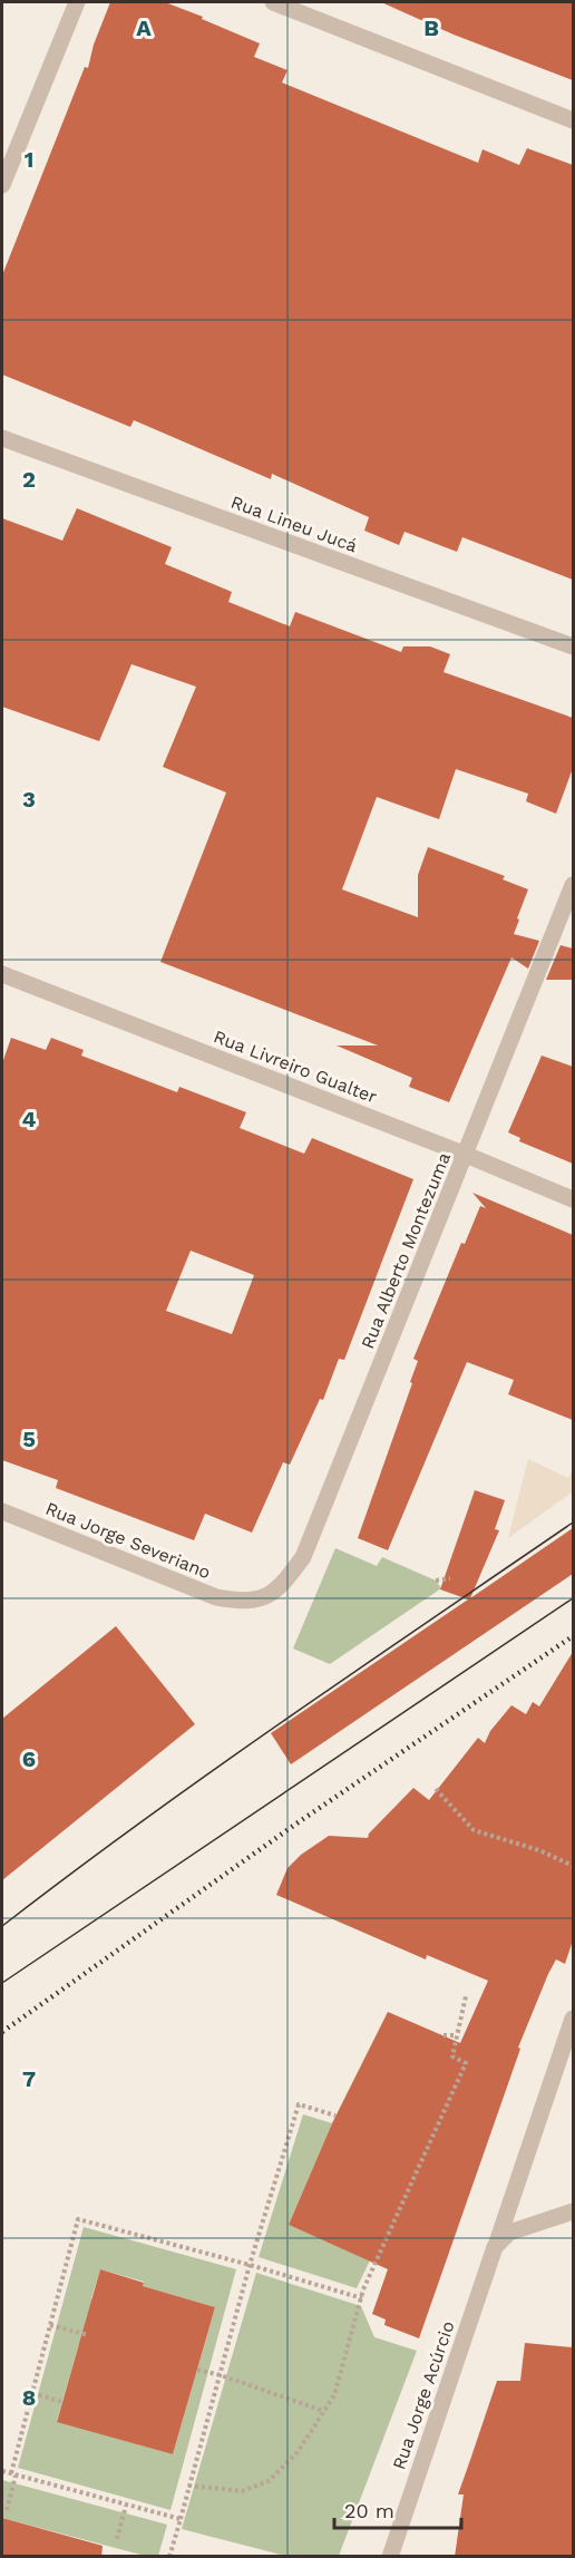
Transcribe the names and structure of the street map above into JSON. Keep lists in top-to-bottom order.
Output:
{
  "streets": {
    "street": [
      "Rua Lineu Jucá",
      "Rua Livreiro Gualter",
      "Rua Alberto Montezuma",
      "Rua Jorge Severiano",
      "Rua Jorge Acúrcio"
    ]
  },
  "crossings": [
    ["Rua Livreiro Gualter", "Rua Alberto Montezuma"],
    ["Rua Alberto Montezuma", "Rua Jorge Severiano"]
  ],
  "scale_bar": "20 m",
  "grid": {
    "columns": ["A", "B"],
    "rows": [
      "1",
      "2",
      "3",
      "4",
      "5",
      "6",
      "7",
      "8"
    ]
  }
}
